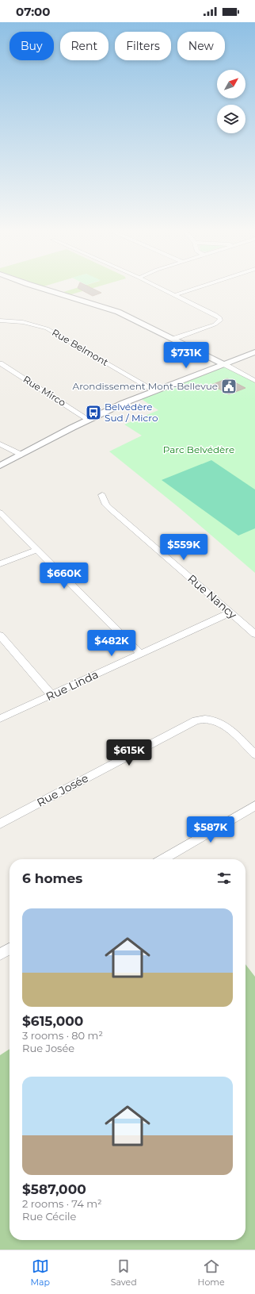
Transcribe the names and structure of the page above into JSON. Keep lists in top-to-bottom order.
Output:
{
  "streets": {
    "street": [
      "Rue Belmont",
      "Rue Mirco",
      "Rue Nancy",
      "Rue Linda",
      "Rue Josée"
    ]
  },
  "crossings": [
    ["Rue Nancy", "Rue Linda"]
  ],
  "parks": ["Parc Belvédère"],
  "places": {
    "public building": ["Arondissement Mont-Bellevue"],
    "bus stop": ["Belvédère Sud / Micro"]
  },
  "north": "top right",
  "page": {
    "status": "07:00",
    "chip": [
      "Buy",
      "Rent",
      "Filters",
      "New"
    ],
    "price": [
      "$731K",
      "$559K",
      "$660K",
      "$482K",
      "$615K",
      "$587K"
    ],
    "heading": "6 homes",
    "list": [
      {
        "name": "$615,000",
        "note": "3 rooms · 80 m² · Rue Josée"
      },
      {
        "name": "$587,000",
        "note": "2 rooms · 74 m² · Rue Cécile"
      }
    ],
    "tabs": ["Map", "Saved", "Home"]
  }
}
